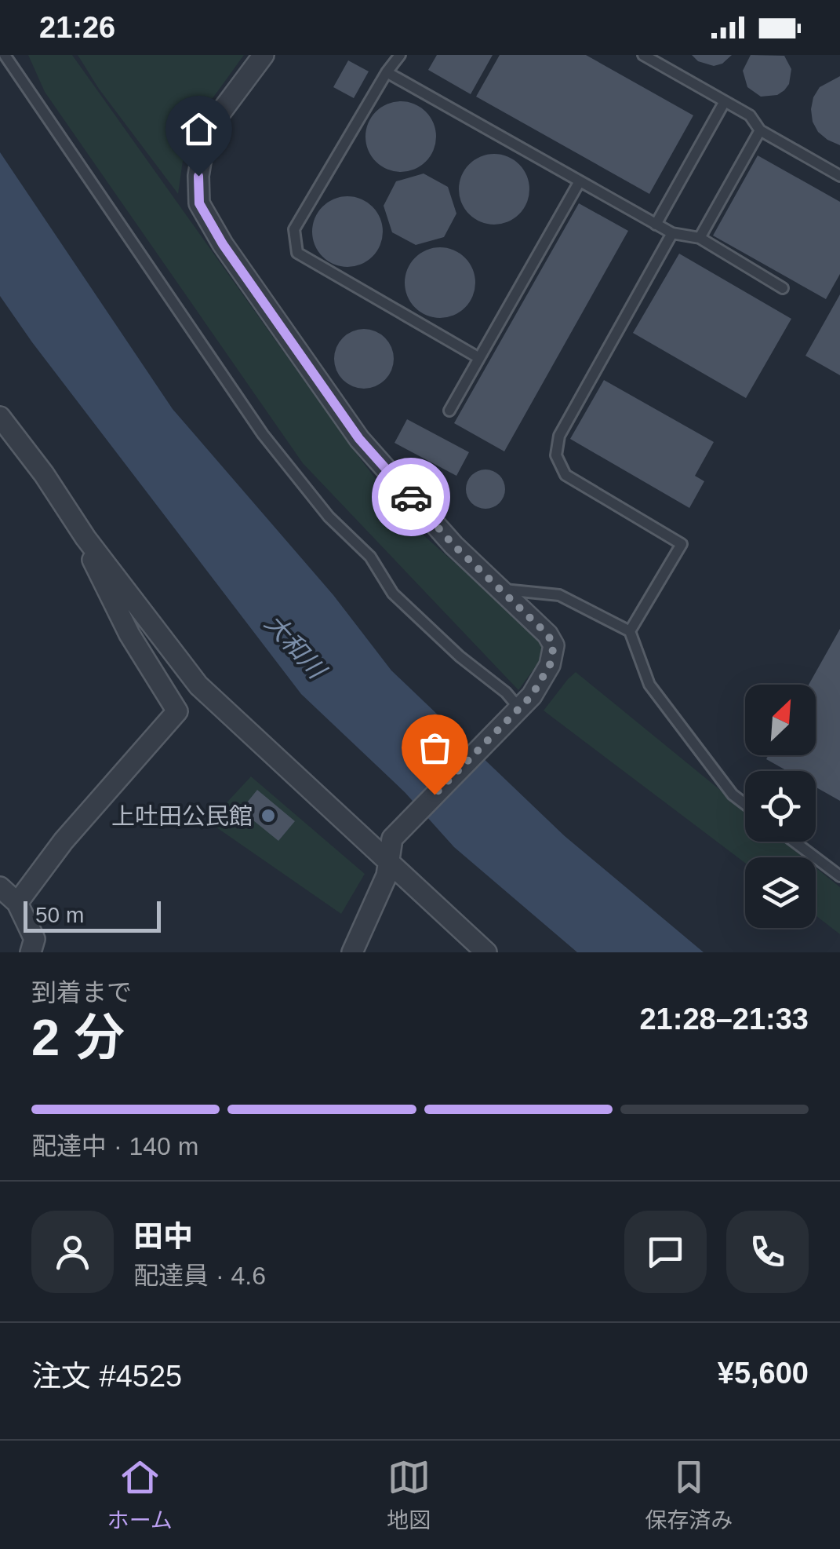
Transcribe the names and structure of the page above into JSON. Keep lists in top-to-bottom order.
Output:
{
  "water": ["大和川"],
  "places": ["上吐田公民館"],
  "scale_bar": "50 m",
  "north": "top right",
  "page": {
    "status": "21:26",
    "scale": "50 m",
    "heading": ["2 分", "到着まで", "21:28–21:33"],
    "panel": [
      "田中",
      "配達員 · 4.6",
      "注文 #4525",
      "¥5,600"
    ],
    "bar": "配達中 · 140 m",
    "tabs": ["ホーム", "地図", "保存済み"]
  }
}
